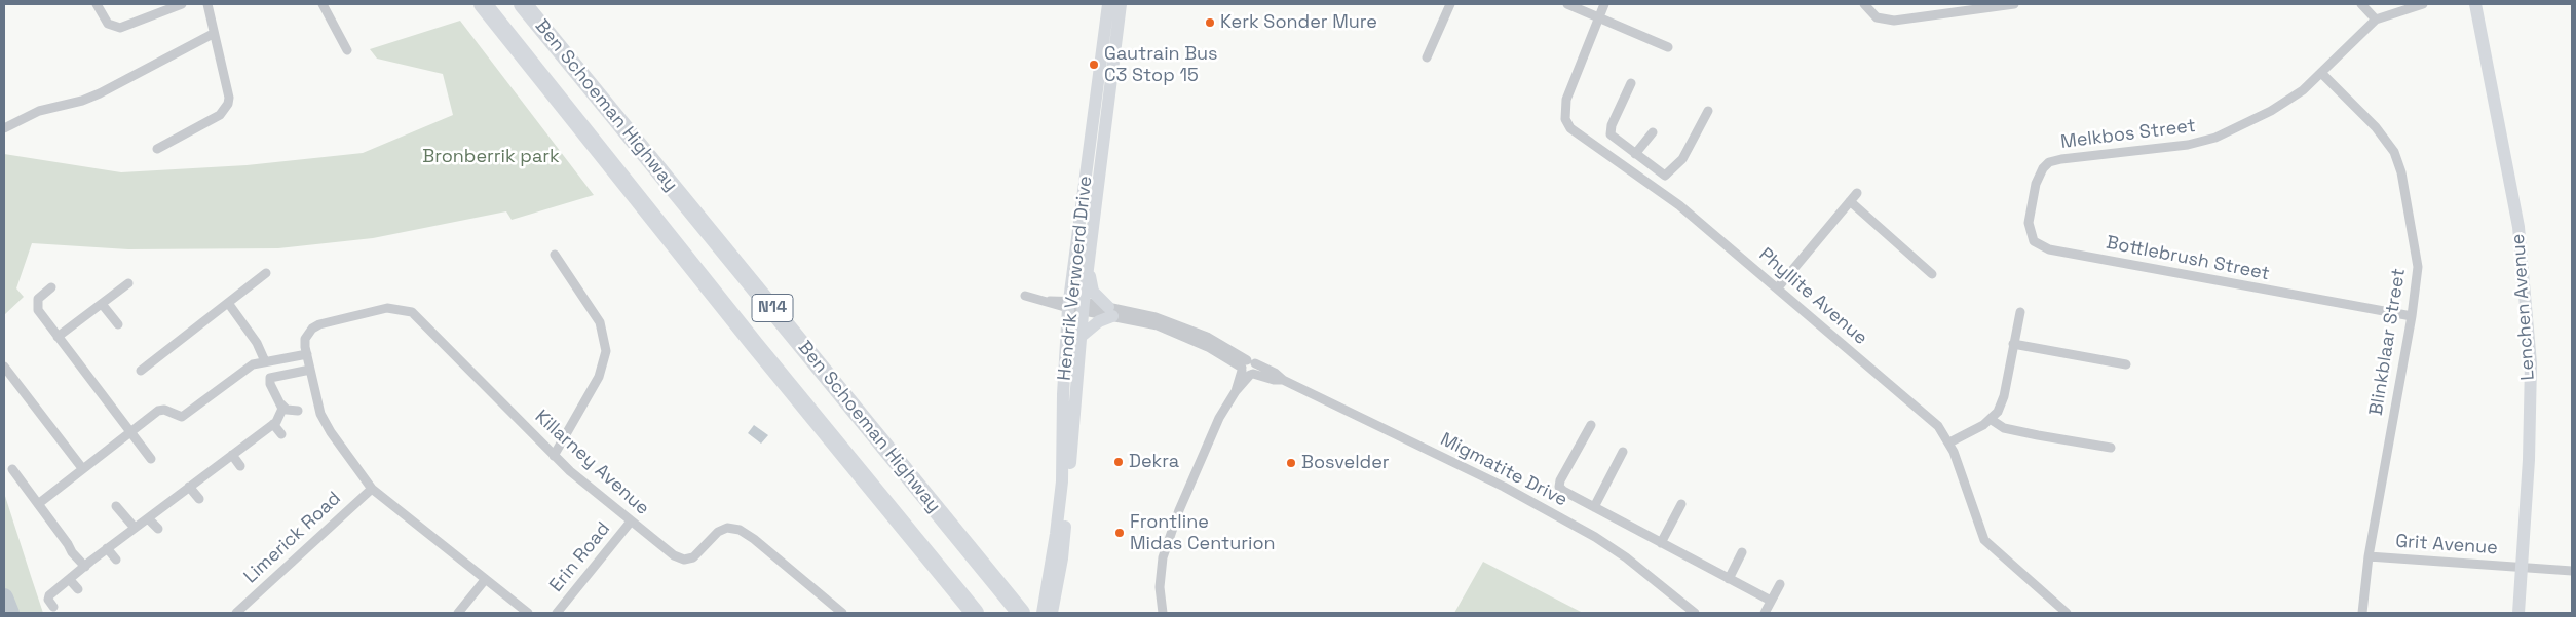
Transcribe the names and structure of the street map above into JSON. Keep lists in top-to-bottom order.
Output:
{
  "streets": {
    "highway": ["Ben Schoeman Highway", "N14"],
    "main road": ["Hendrik Verwoerd Drive", "Lenchen Avenue"],
    "street": [
      "Melkbos Street",
      "Bottlebrush Street",
      "Phyllite Avenue",
      "Blinkblaar Street",
      "Killarney Avenue",
      "Migmatite Drive",
      "Limerick Road",
      "Grit Avenue",
      "Erin Road"
    ]
  },
  "crossings": [
    ["Melkbos Street", "Bottlebrush Street"],
    ["Melkbos Street", "Blinkblaar Street"],
    ["Bottlebrush Street", "Blinkblaar Street"],
    ["Hendrik Verwoerd Drive", "Migmatite Drive"],
    ["Lenchen Avenue", "Grit Avenue"],
    ["Blinkblaar Street", "Grit Avenue"],
    ["Killarney Avenue", "Erin Road"]
  ],
  "parks": ["Bronberrik park"],
  "places": [
    "Kerk Sonder Mure",
    "Gautrain Bus C3 Stop 15",
    "Dekra",
    "Bosvelder",
    "Frontline Midas Centurion"
  ]
}
